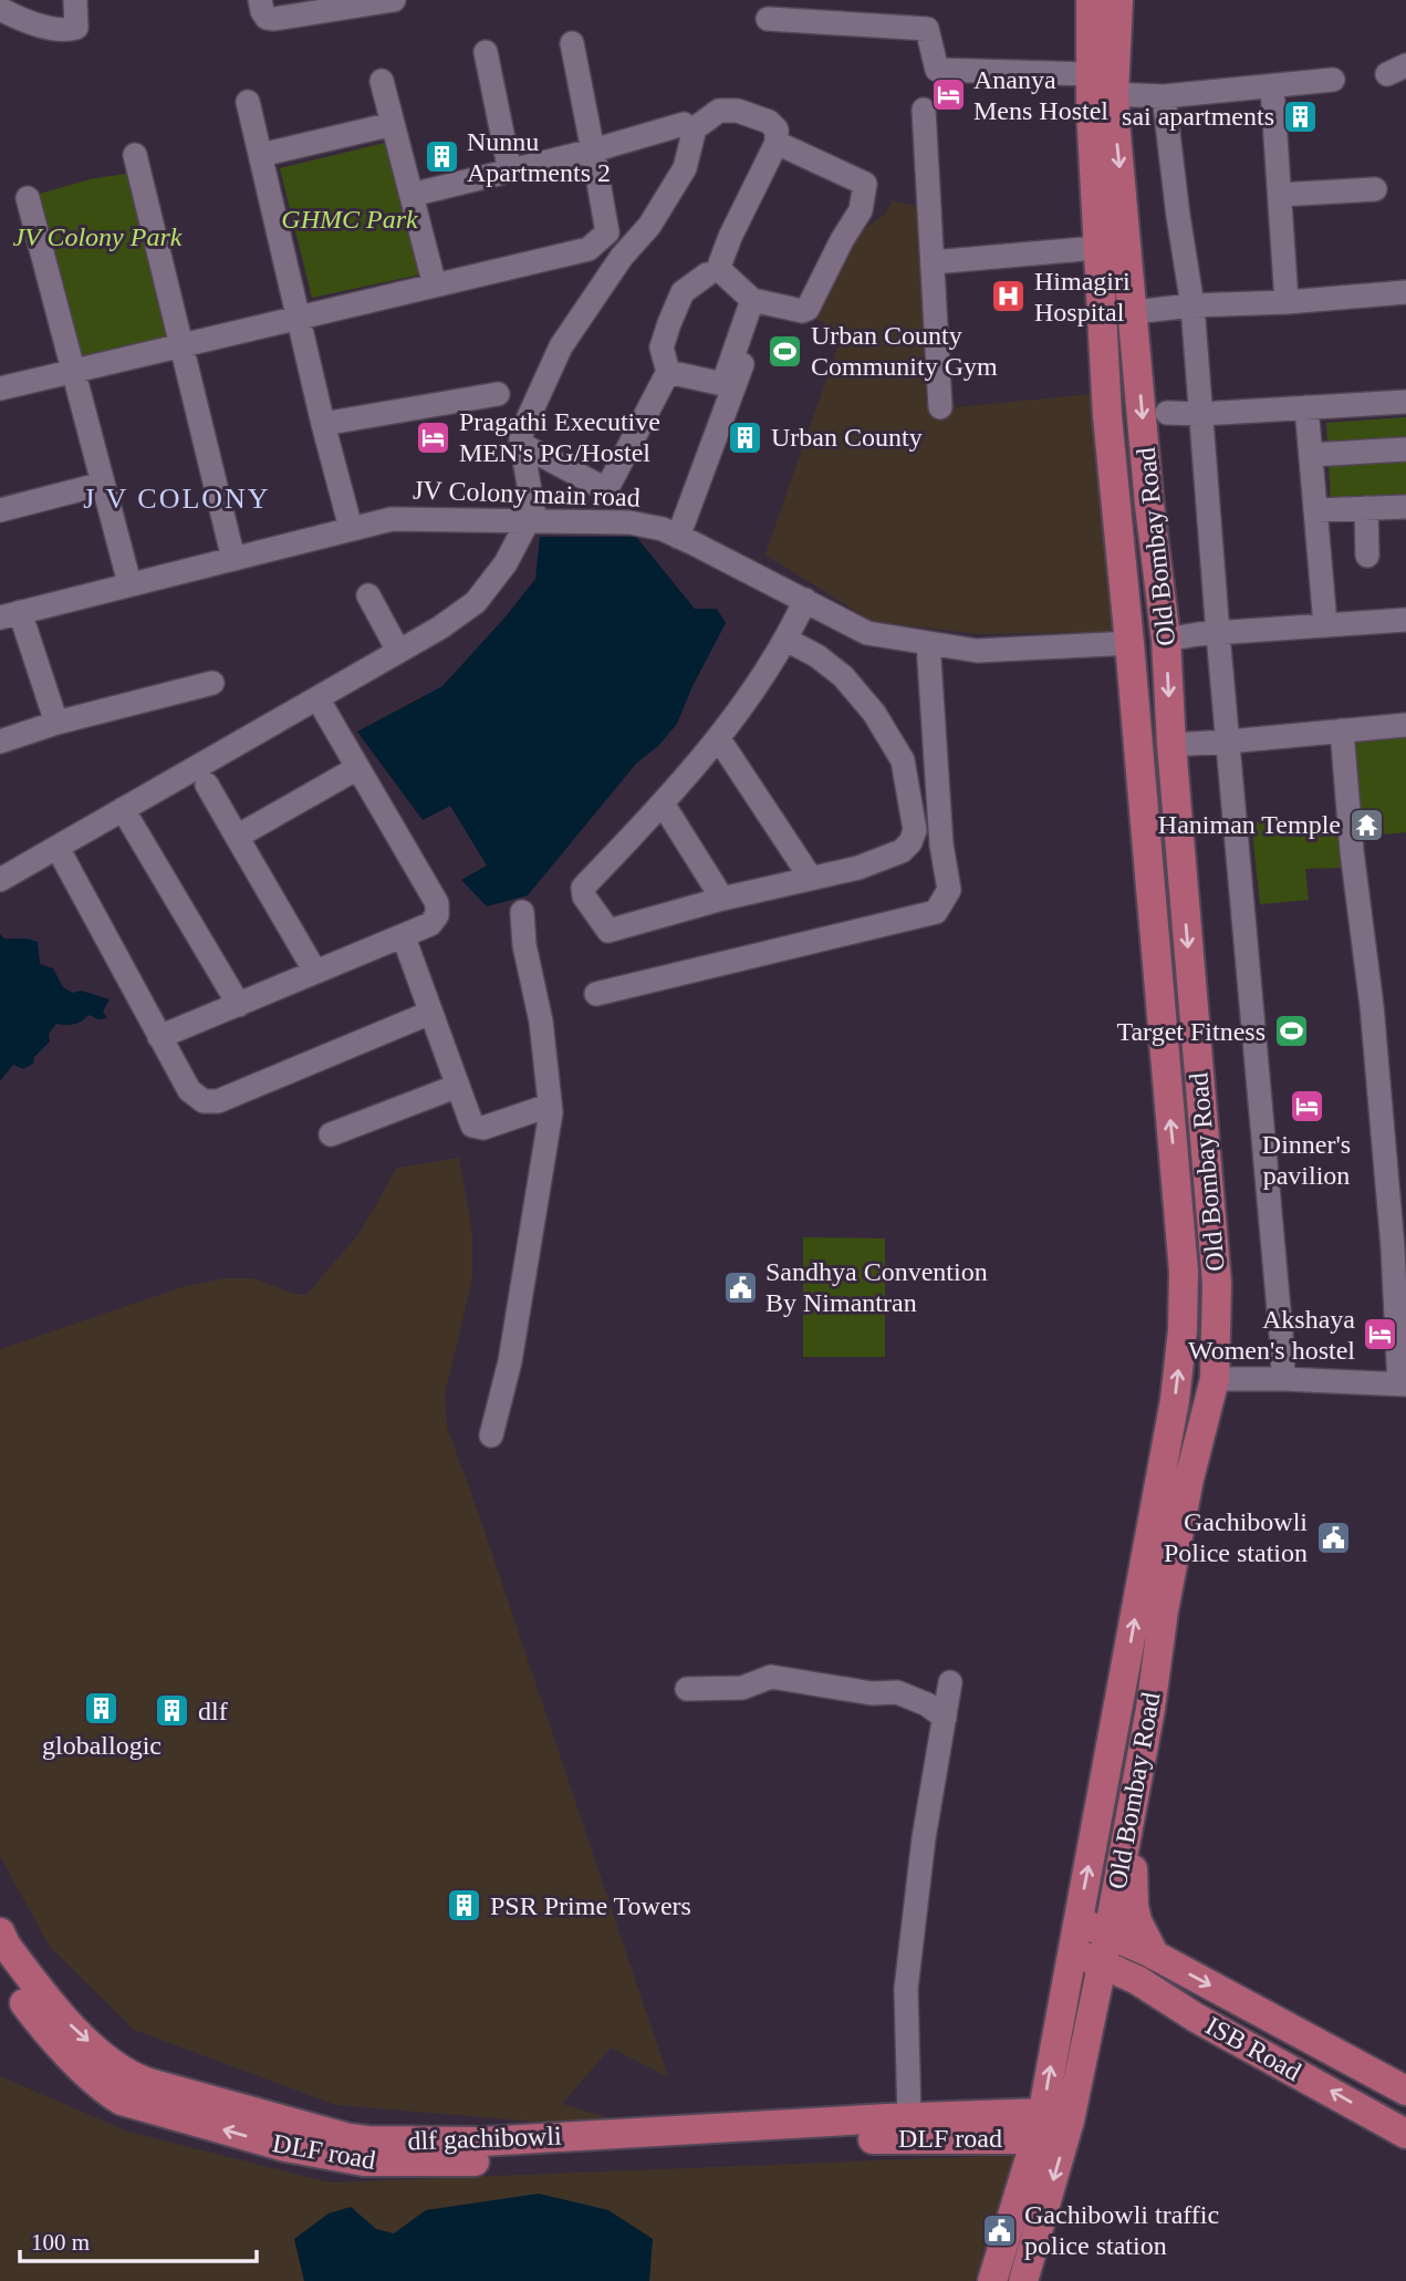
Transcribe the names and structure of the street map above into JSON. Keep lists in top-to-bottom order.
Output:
{
  "streets": {
    "main road": [
      "Old Bombay Road",
      "ISB Road",
      "dlf gachibowli",
      "DLF road"
    ],
    "street": ["JV Colony main road"]
  },
  "crossings": [
    ["Old Bombay Road", "ISB Road"],
    ["dlf gachibowli", "DLF road"]
  ],
  "one_way": ["DLF road"],
  "districts": ["J V COLONY"],
  "parks": ["GHMC Park", "JV Colony Park"],
  "places": {
    "hotel": [
      "Ananya Mens Hostel",
      "Pragathi Executive MEN's PG/Hostel",
      "Dinner's pavilion",
      "Akshaya Women's hostel"
    ],
    "building": [
      "sai apartments",
      "Nunnu Apartments 2",
      "Urban County",
      "globallogic",
      "dlf",
      "PSR Prime Towers"
    ],
    "hospital": ["Himagiri Hospital"],
    "sports": ["Urban County Community Gym", "Target Fitness"],
    "temple": ["Haniman Temple"],
    "public building": ["Sandhya Convention By Nimantran", "Gachibowli Police station", "Gachibowli traffic police station"]
  },
  "scale_bar": "100 m"
}
